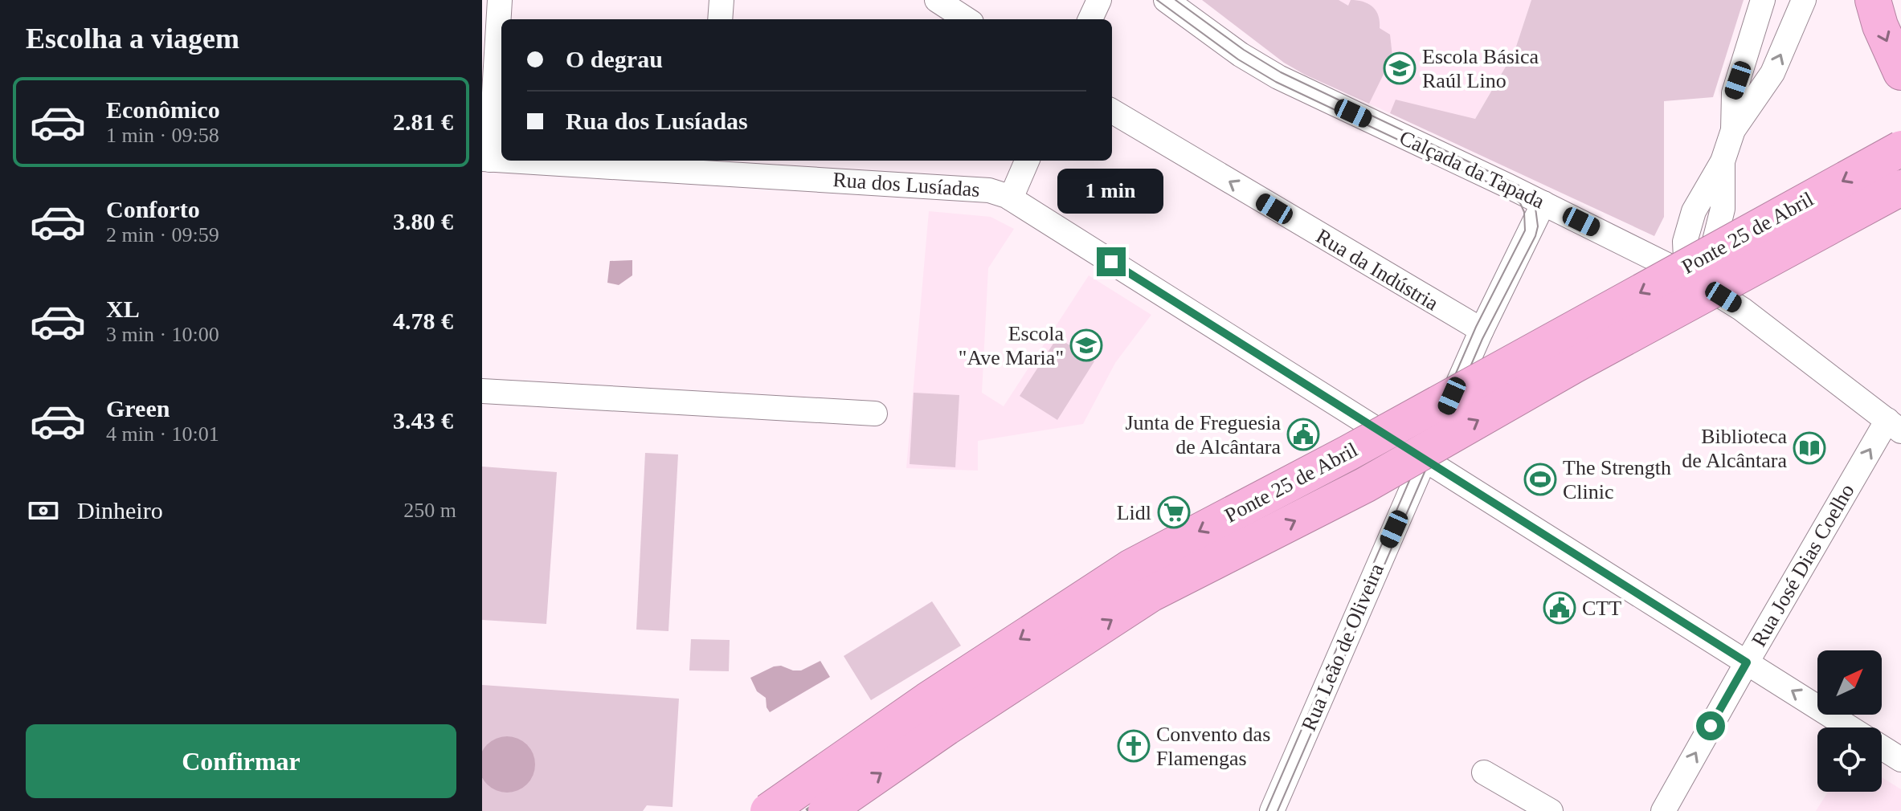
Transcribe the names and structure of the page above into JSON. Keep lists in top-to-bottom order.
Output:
{
  "streets": {
    "highway": ["Ponte 25 de Abril"],
    "street": [
      "Calçada da Tapada",
      "Rua dos Lusíadas",
      "Rua da Indústria",
      "Rua José Dias Coelho",
      "Rua Leão de Oliveira"
    ]
  },
  "crossings": [
    ["Calçada da Tapada", "Rua José Dias Coelho"],
    ["Calçada da Tapada", "Rua Leão de Oliveira"],
    ["Rua dos Lusíadas", "Rua José Dias Coelho"],
    ["Rua dos Lusíadas", "Rua Leão de Oliveira"],
    ["Rua da Indústria", "Rua Leão de Oliveira"]
  ],
  "one_way": ["Rua da Indústria", "Rua José Dias Coelho"],
  "places": {
    "school or university": ["Escola Básica Raúl Lino", "Escola \"Ave Maria\""],
    "public building": ["Junta de Freguesia de Alcântara", "CTT"],
    "library": ["Biblioteca de Alcântara"],
    "sports": ["The Strength Clinic"],
    "supermarket": ["Lidl"],
    "church": ["Convento das Flamengas"]
  },
  "north": "top right",
  "page": {
    "heading": "Escolha a viagem",
    "banner": ["O degrau", "Rua dos Lusíadas"],
    "list": [
      {
        "name": "Econômico",
        "note": "1 min · 09:58",
        "value": "2.81 €"
      },
      {
        "name": "Conforto",
        "note": "2 min · 09:59",
        "value": "3.80 €"
      },
      {
        "name": "XL",
        "note": "3 min · 10:00",
        "value": "4.78 €"
      },
      {
        "name": "Green",
        "note": "4 min · 10:01",
        "value": "3.43 €"
      }
    ],
    "bubble": "1 min",
    "pay": ["Dinheiro", "250 m"],
    "buttons": "Confirmar"
  }
}
